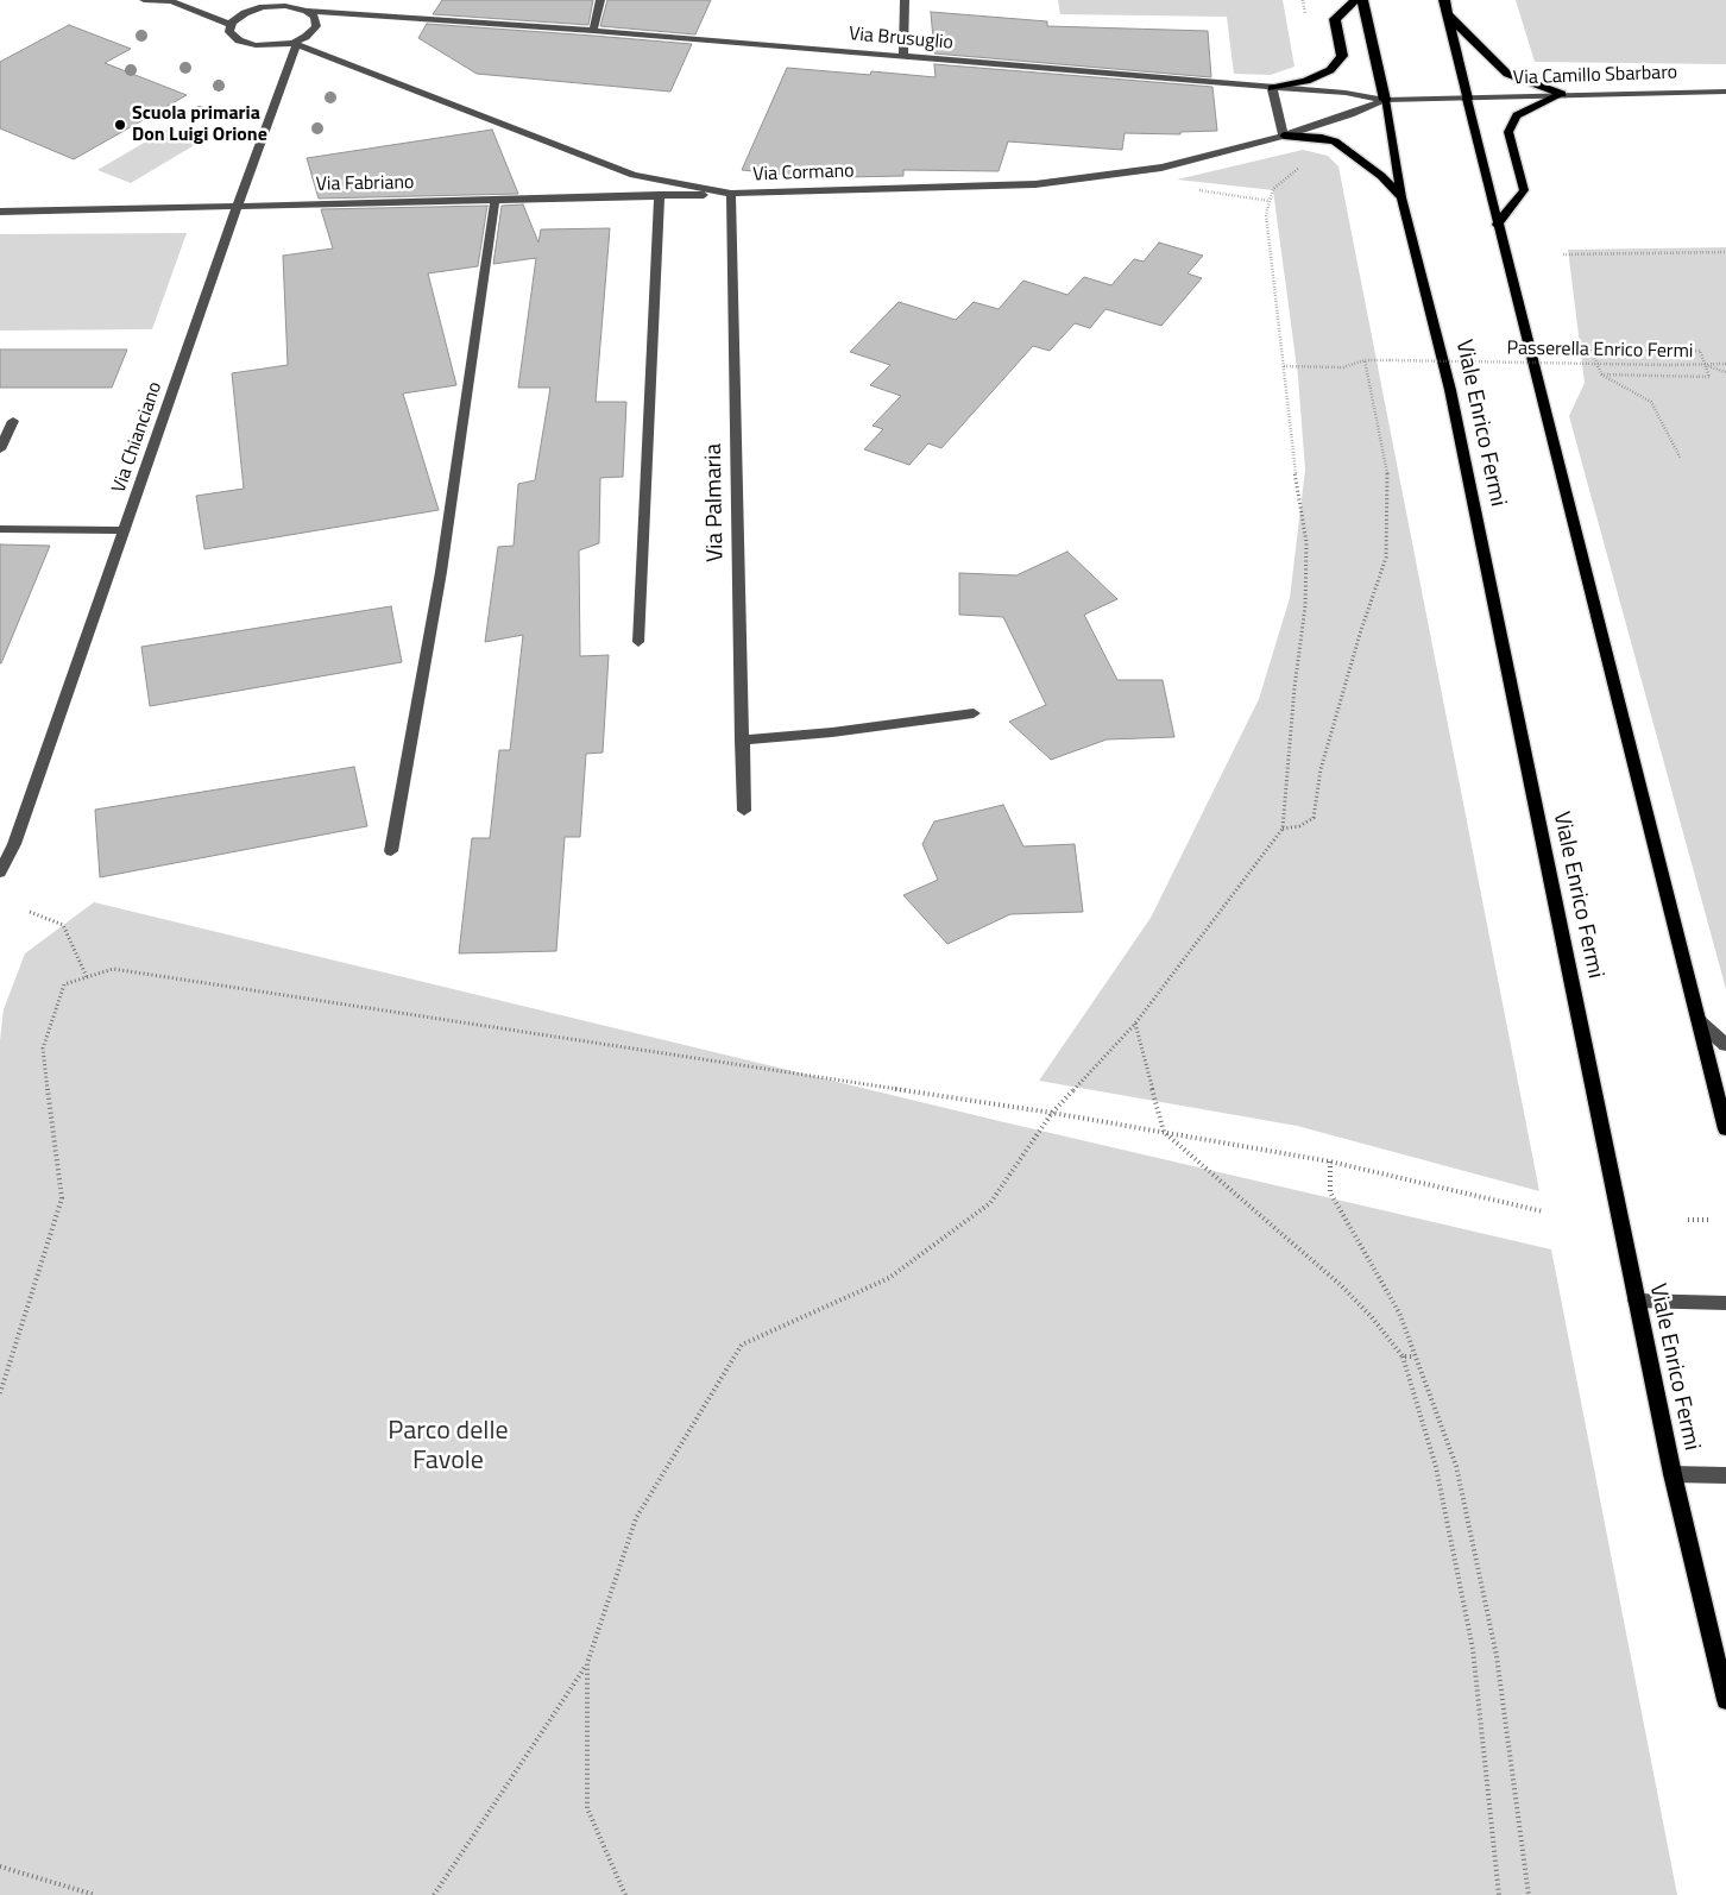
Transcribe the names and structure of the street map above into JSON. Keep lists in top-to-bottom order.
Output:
{
  "streets": {
    "highway": ["Viale Enrico Fermi"],
    "street": [
      "Via Brusuglio",
      "Via Camillo Sbarbaro",
      "Via Cormano",
      "Via Fabriano",
      "Via Chianciano",
      "Via Palmaria"
    ],
    "path": ["Passerella Enrico Fermi"]
  },
  "crossings": [
    ["Via Brusuglio", "Viale Enrico Fermi"],
    ["Via Cormano", "Via Fabriano"],
    ["Via Cormano", "Via Chianciano"],
    ["Via Cormano", "Via Palmaria"],
    ["Via Fabriano", "Via Chianciano"],
    ["Via Fabriano", "Via Palmaria"]
  ],
  "parks": ["Parco delle Favole"],
  "places": ["Scuola primaria Don Luigi Orione"]
}
